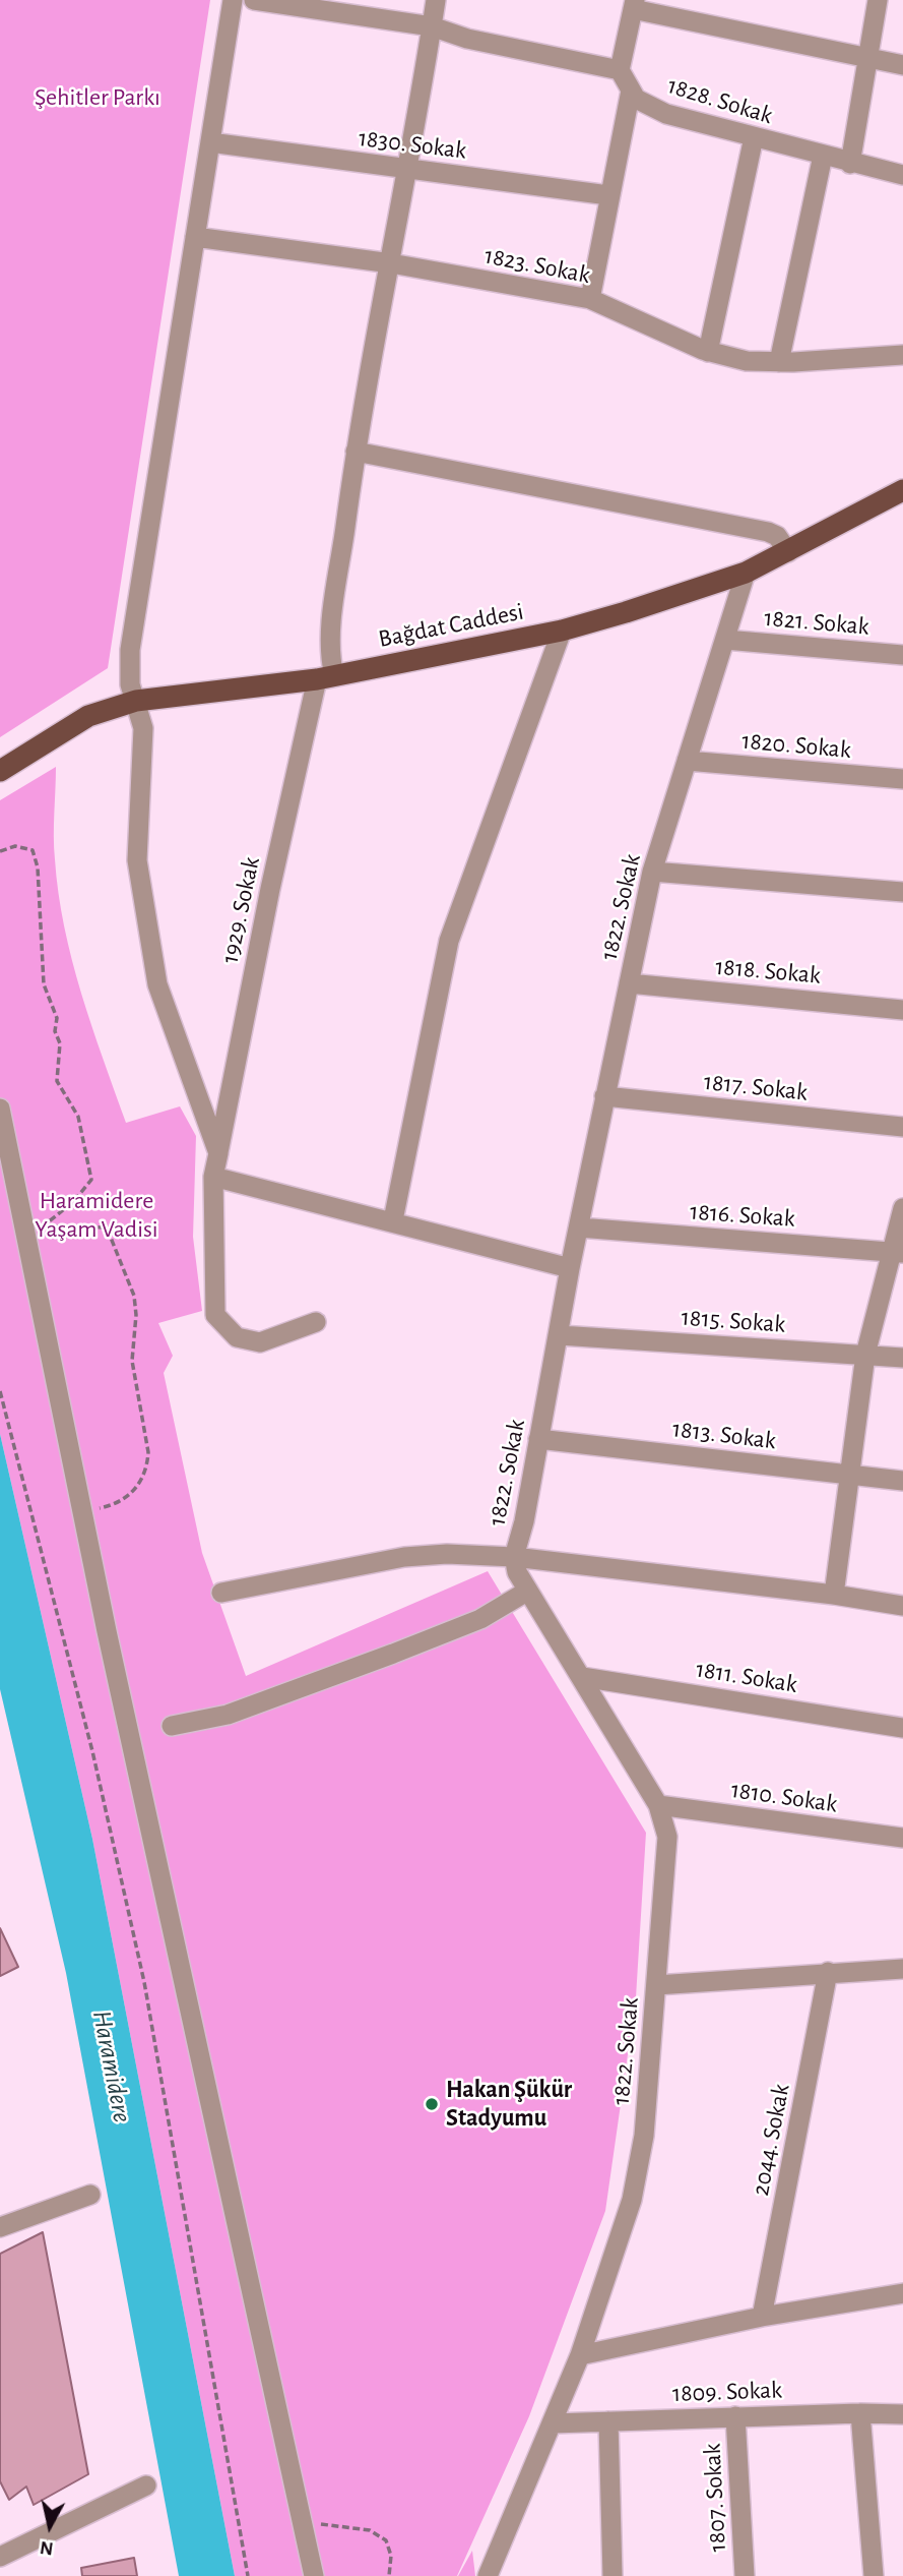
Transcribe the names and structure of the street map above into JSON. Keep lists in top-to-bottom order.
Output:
{
  "streets": {
    "main road": ["Bağdat Caddesi"],
    "street": [
      "1828. Sokak",
      "1830. Sokak",
      "1823. Sokak",
      "1821. Sokak",
      "1820. Sokak",
      "1822. Sokak",
      "1929. Sokak",
      "1818. Sokak",
      "1817. Sokak",
      "1816. Sokak",
      "1815. Sokak",
      "1813. Sokak",
      "1811. Sokak",
      "1810. Sokak",
      "2044. Sokak",
      "1809. Sokak",
      "1807. Sokak"
    ]
  },
  "crossings": [
    ["1821. Sokak", "1822. Sokak"],
    ["Bağdat Caddesi", "1822. Sokak"],
    ["Bağdat Caddesi", "1929. Sokak"],
    ["1820. Sokak", "1822. Sokak"],
    ["1822. Sokak", "1818. Sokak"],
    ["1822. Sokak", "1817. Sokak"],
    ["1822. Sokak", "1816. Sokak"],
    ["1822. Sokak", "1815. Sokak"],
    ["1822. Sokak", "1813. Sokak"],
    ["1822. Sokak", "1811. Sokak"],
    ["1822. Sokak", "1810. Sokak"],
    ["1822. Sokak", "1809. Sokak"],
    ["1809. Sokak", "1807. Sokak"]
  ],
  "water": ["Haramidere"],
  "parks": ["Şehitler Parkı", "Haramidere Yaşam Vadisi"],
  "places": ["Hakan Şükür Stadyumu"],
  "north": "bottom"
}
